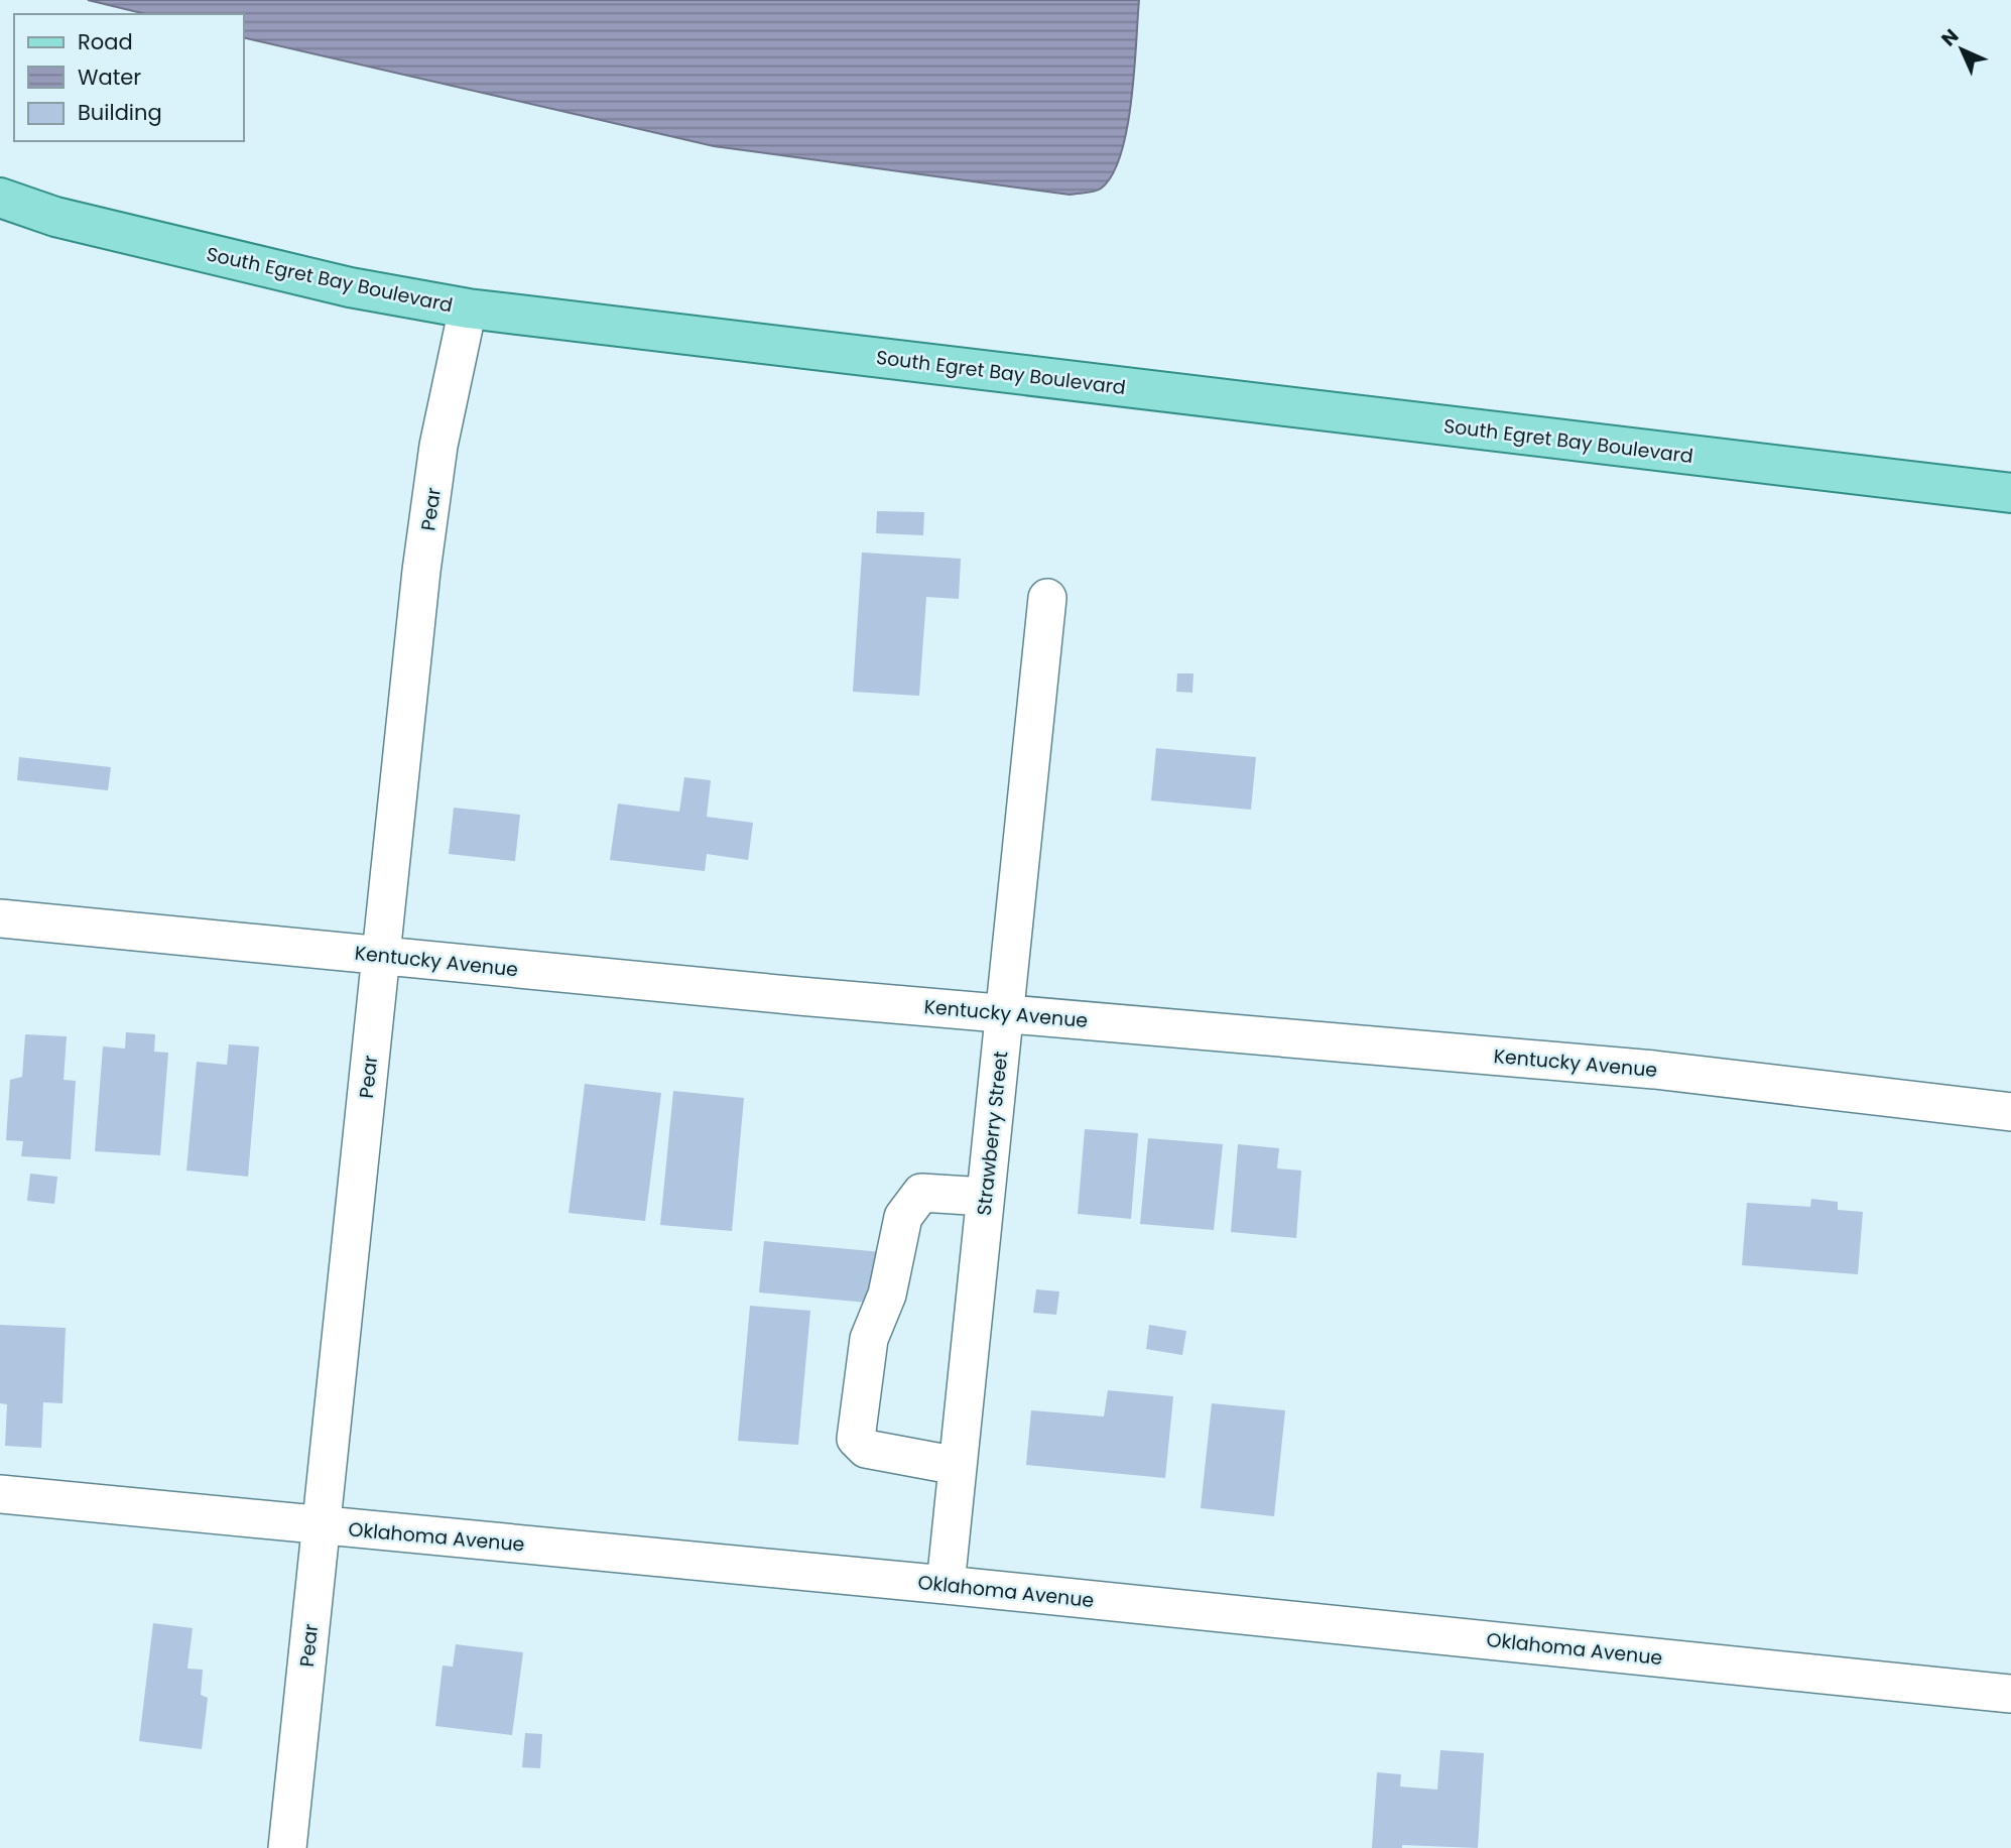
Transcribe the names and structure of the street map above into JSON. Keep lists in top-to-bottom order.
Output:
{
  "streets": {
    "main road": ["South Egret Bay Boulevard"],
    "street": [
      "Pear",
      "Kentucky Avenue",
      "Strawberry Street",
      "Oklahoma Avenue"
    ]
  },
  "crossings": [
    ["South Egret Bay Boulevard", "Pear"],
    ["Pear", "Kentucky Avenue"],
    ["Pear", "Oklahoma Avenue"],
    ["Kentucky Avenue", "Strawberry Street"],
    ["Strawberry Street", "Oklahoma Avenue"]
  ],
  "legend": ["Road", "Water", "Building"],
  "north": "top left"
}
